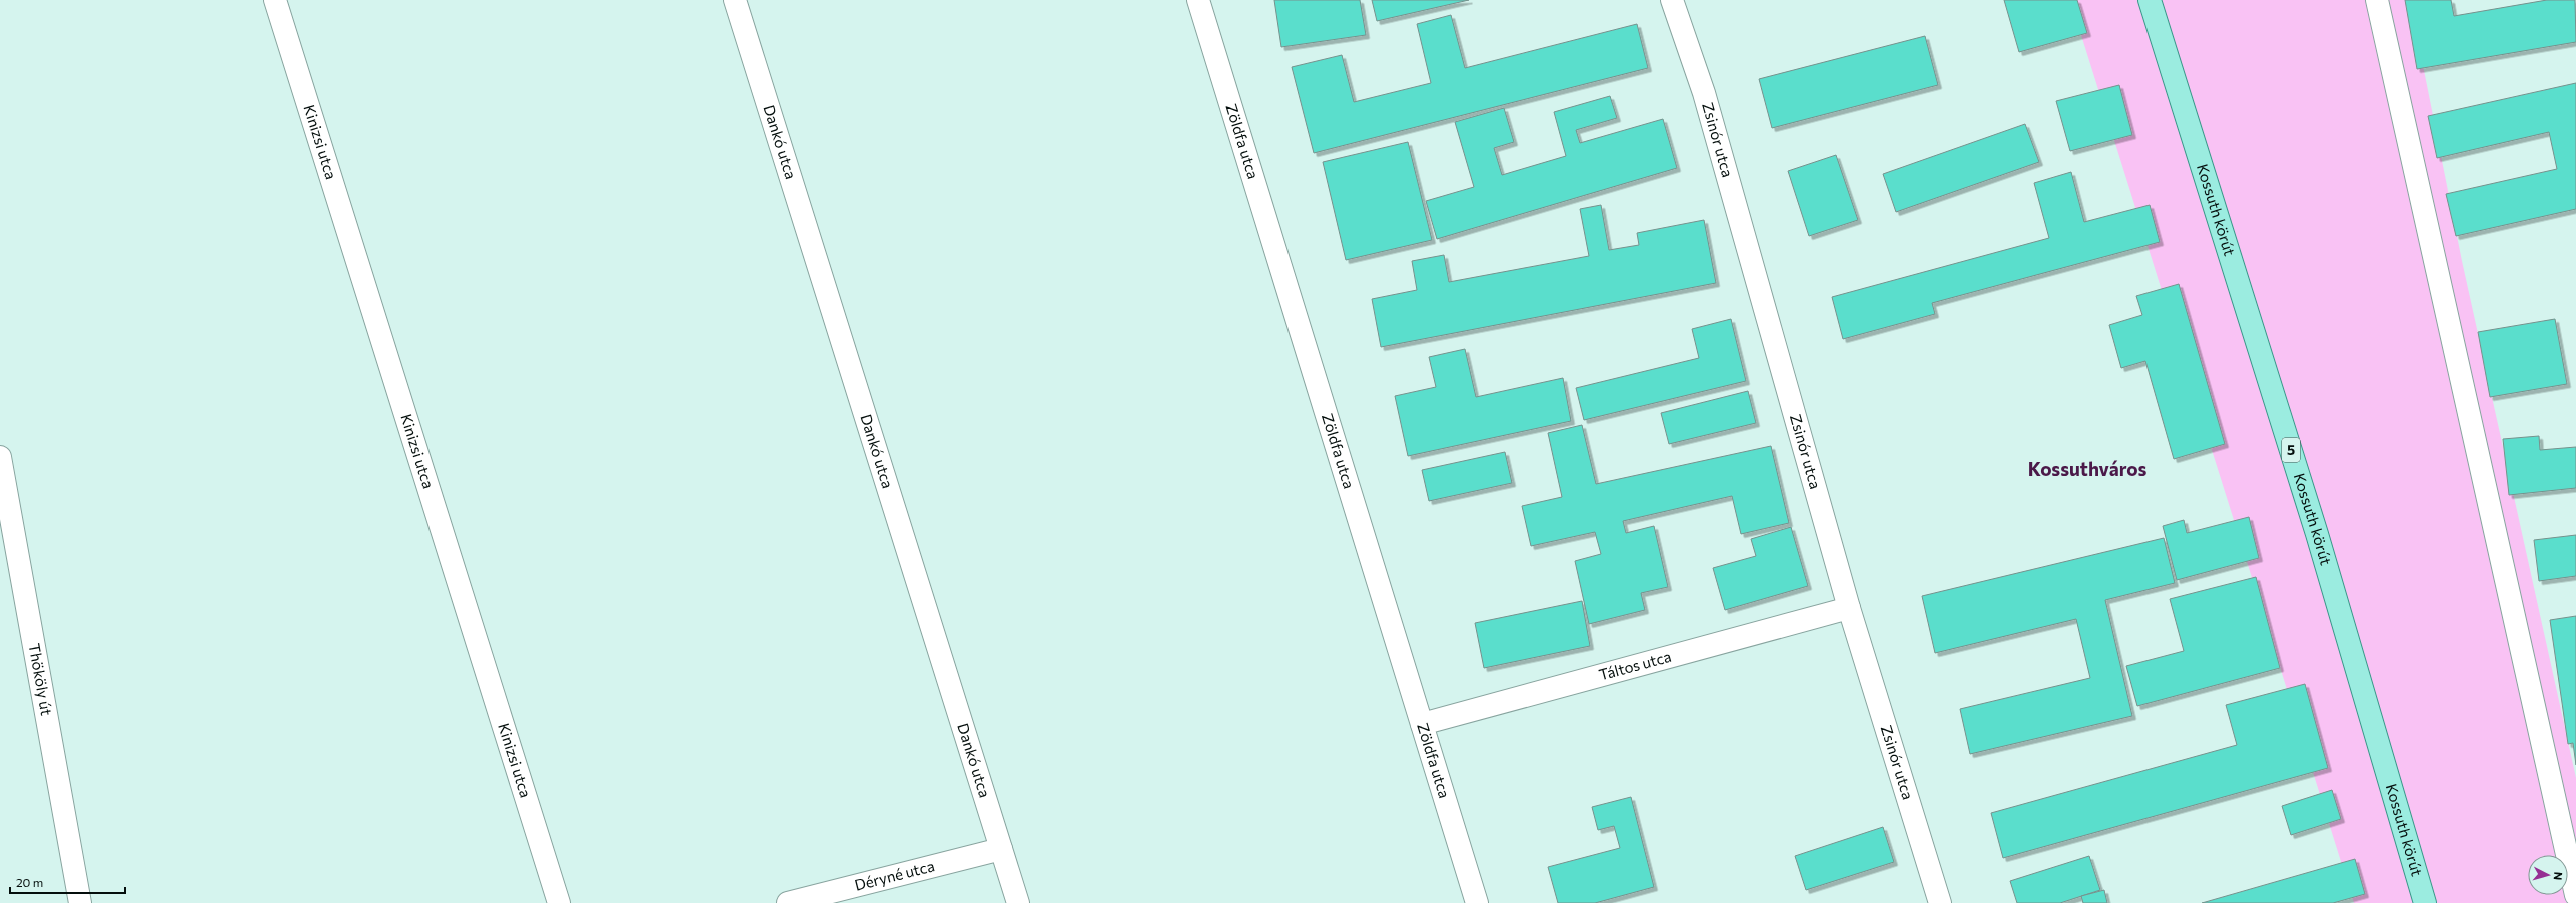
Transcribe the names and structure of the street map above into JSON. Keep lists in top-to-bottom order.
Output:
{
  "streets": {
    "main road": ["Kossuth körút", "5"],
    "street": [
      "Zsinór utca",
      "Kinizsi utca",
      "Dankó utca",
      "Zöldfa utca",
      "Táltos utca",
      "Thököly út",
      "Déryné utca"
    ]
  },
  "crossings": [
    ["Zsinór utca", "Táltos utca"],
    ["Dankó utca", "Déryné utca"],
    ["Zöldfa utca", "Táltos utca"]
  ],
  "districts": ["Kossuthváros"],
  "scale_bar": "20 m",
  "north": "right"
}
